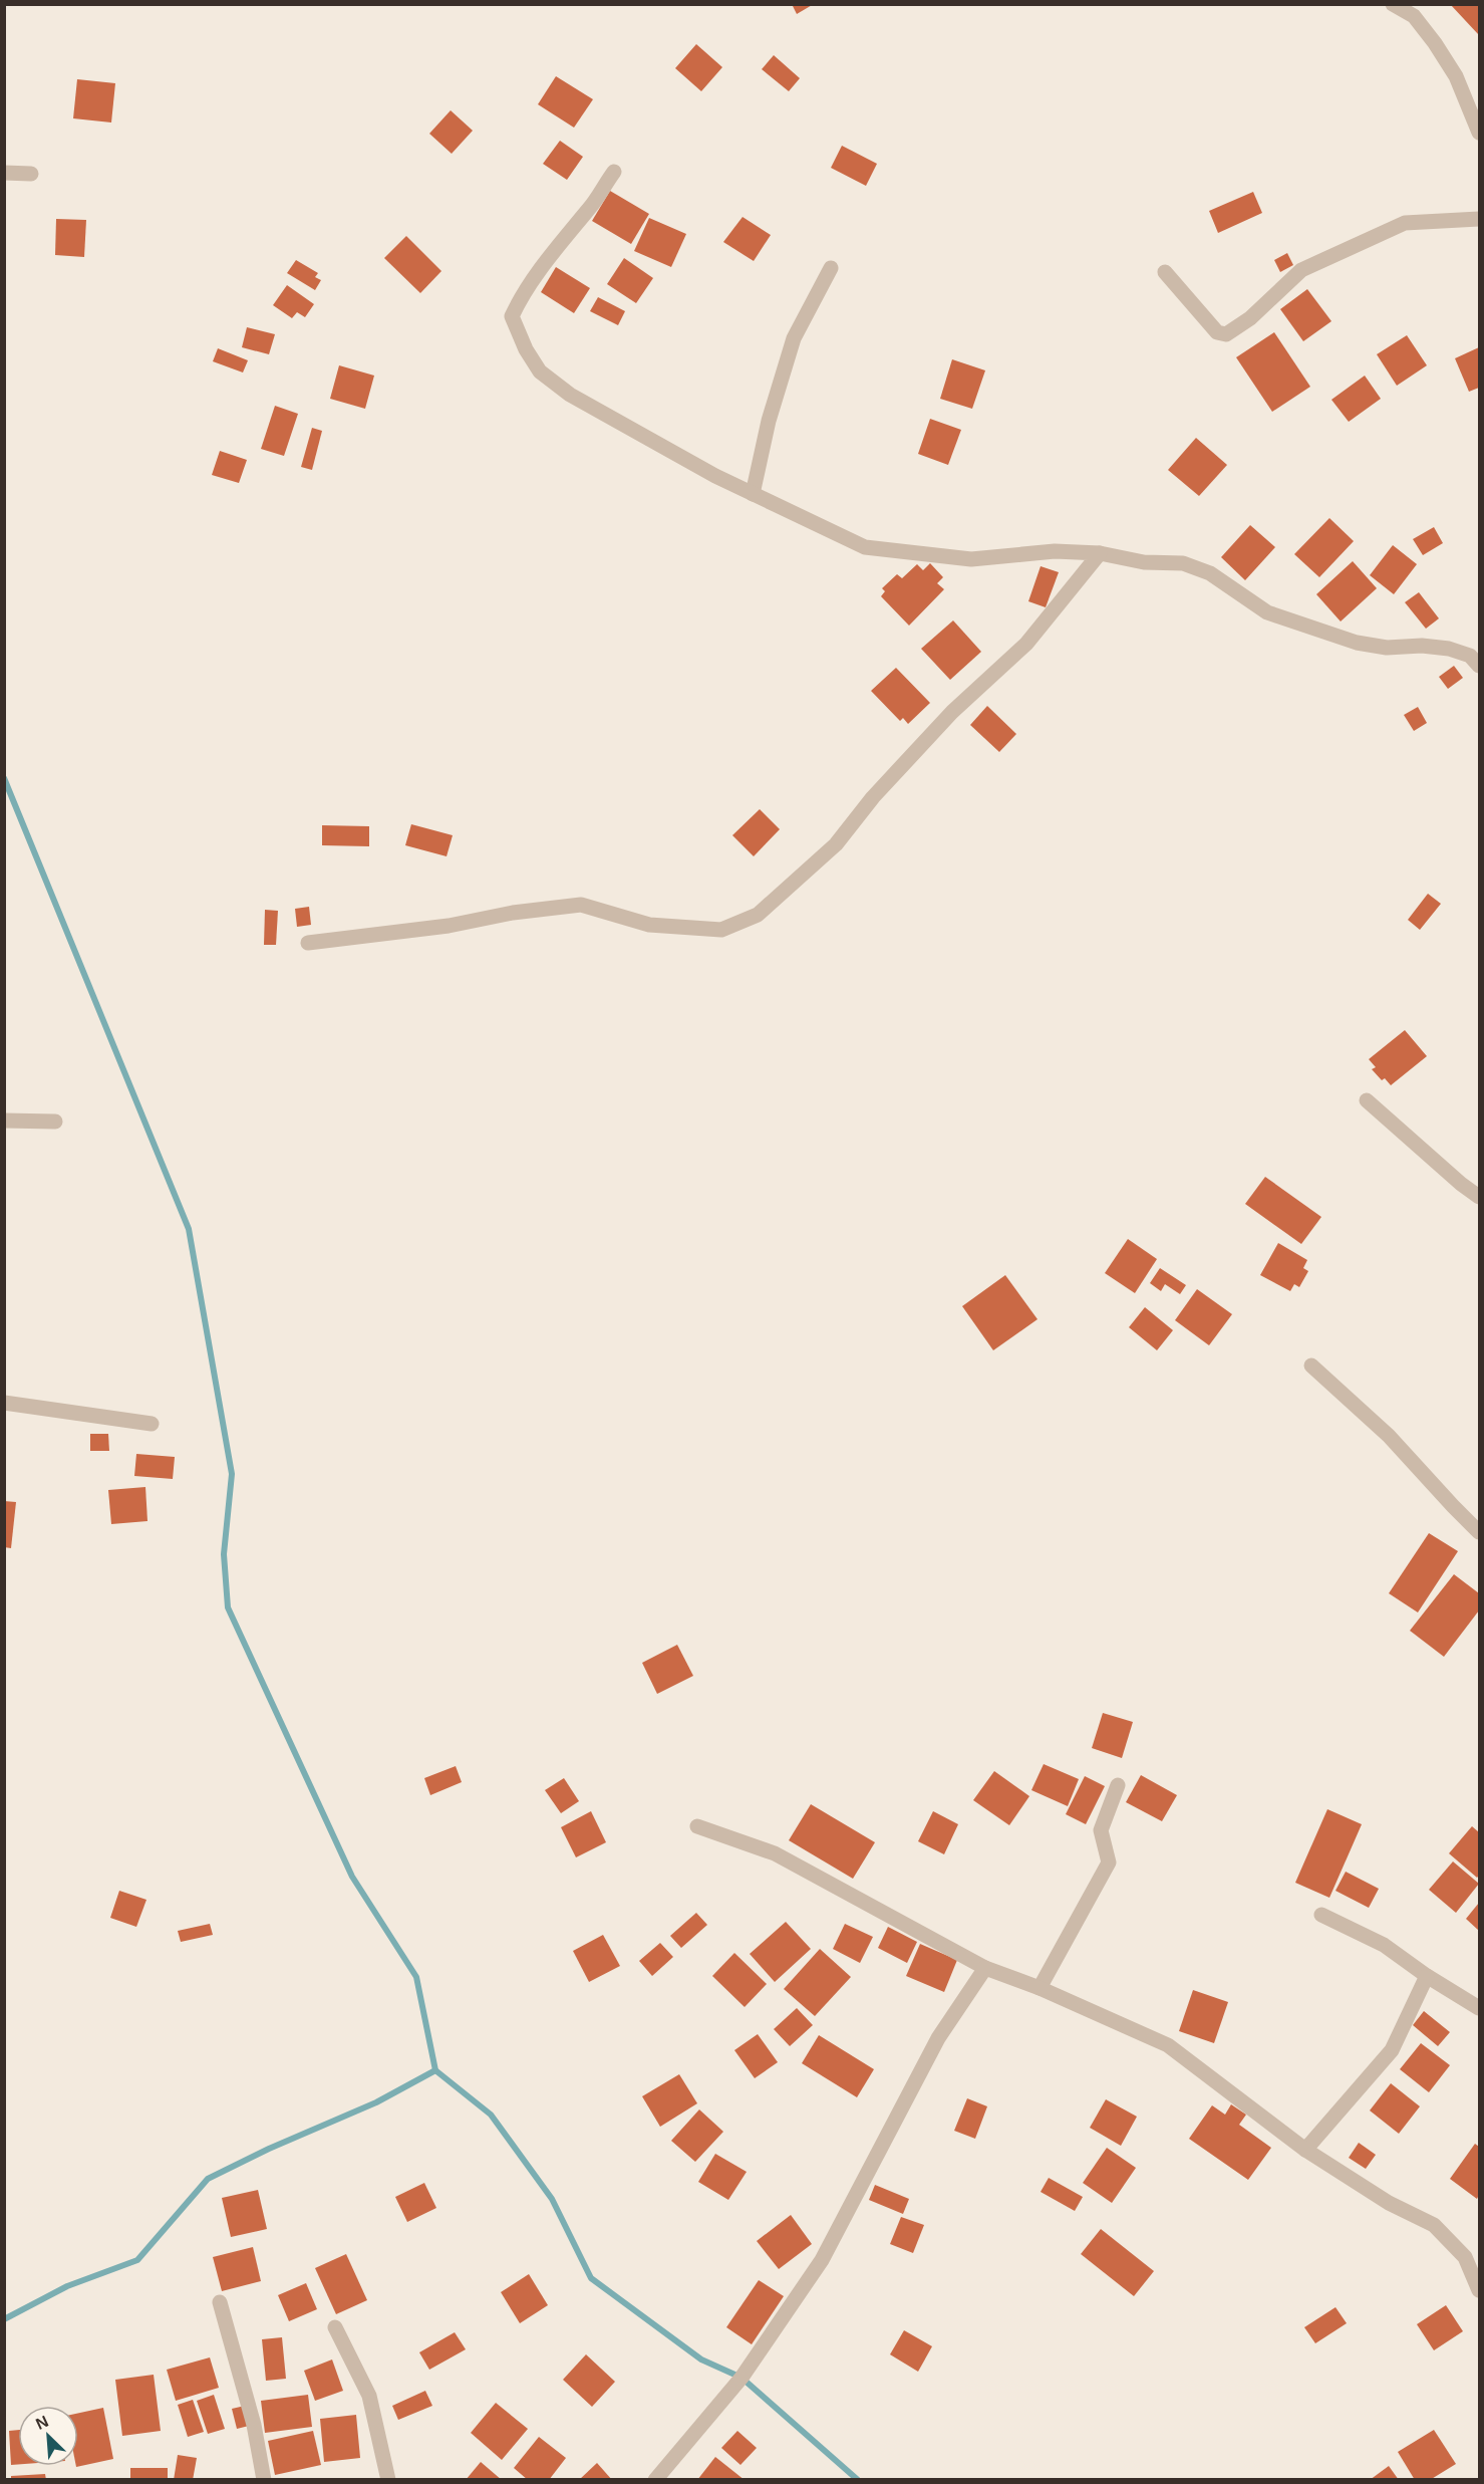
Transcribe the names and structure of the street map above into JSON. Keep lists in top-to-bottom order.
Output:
{
  "north": "top left"
}
